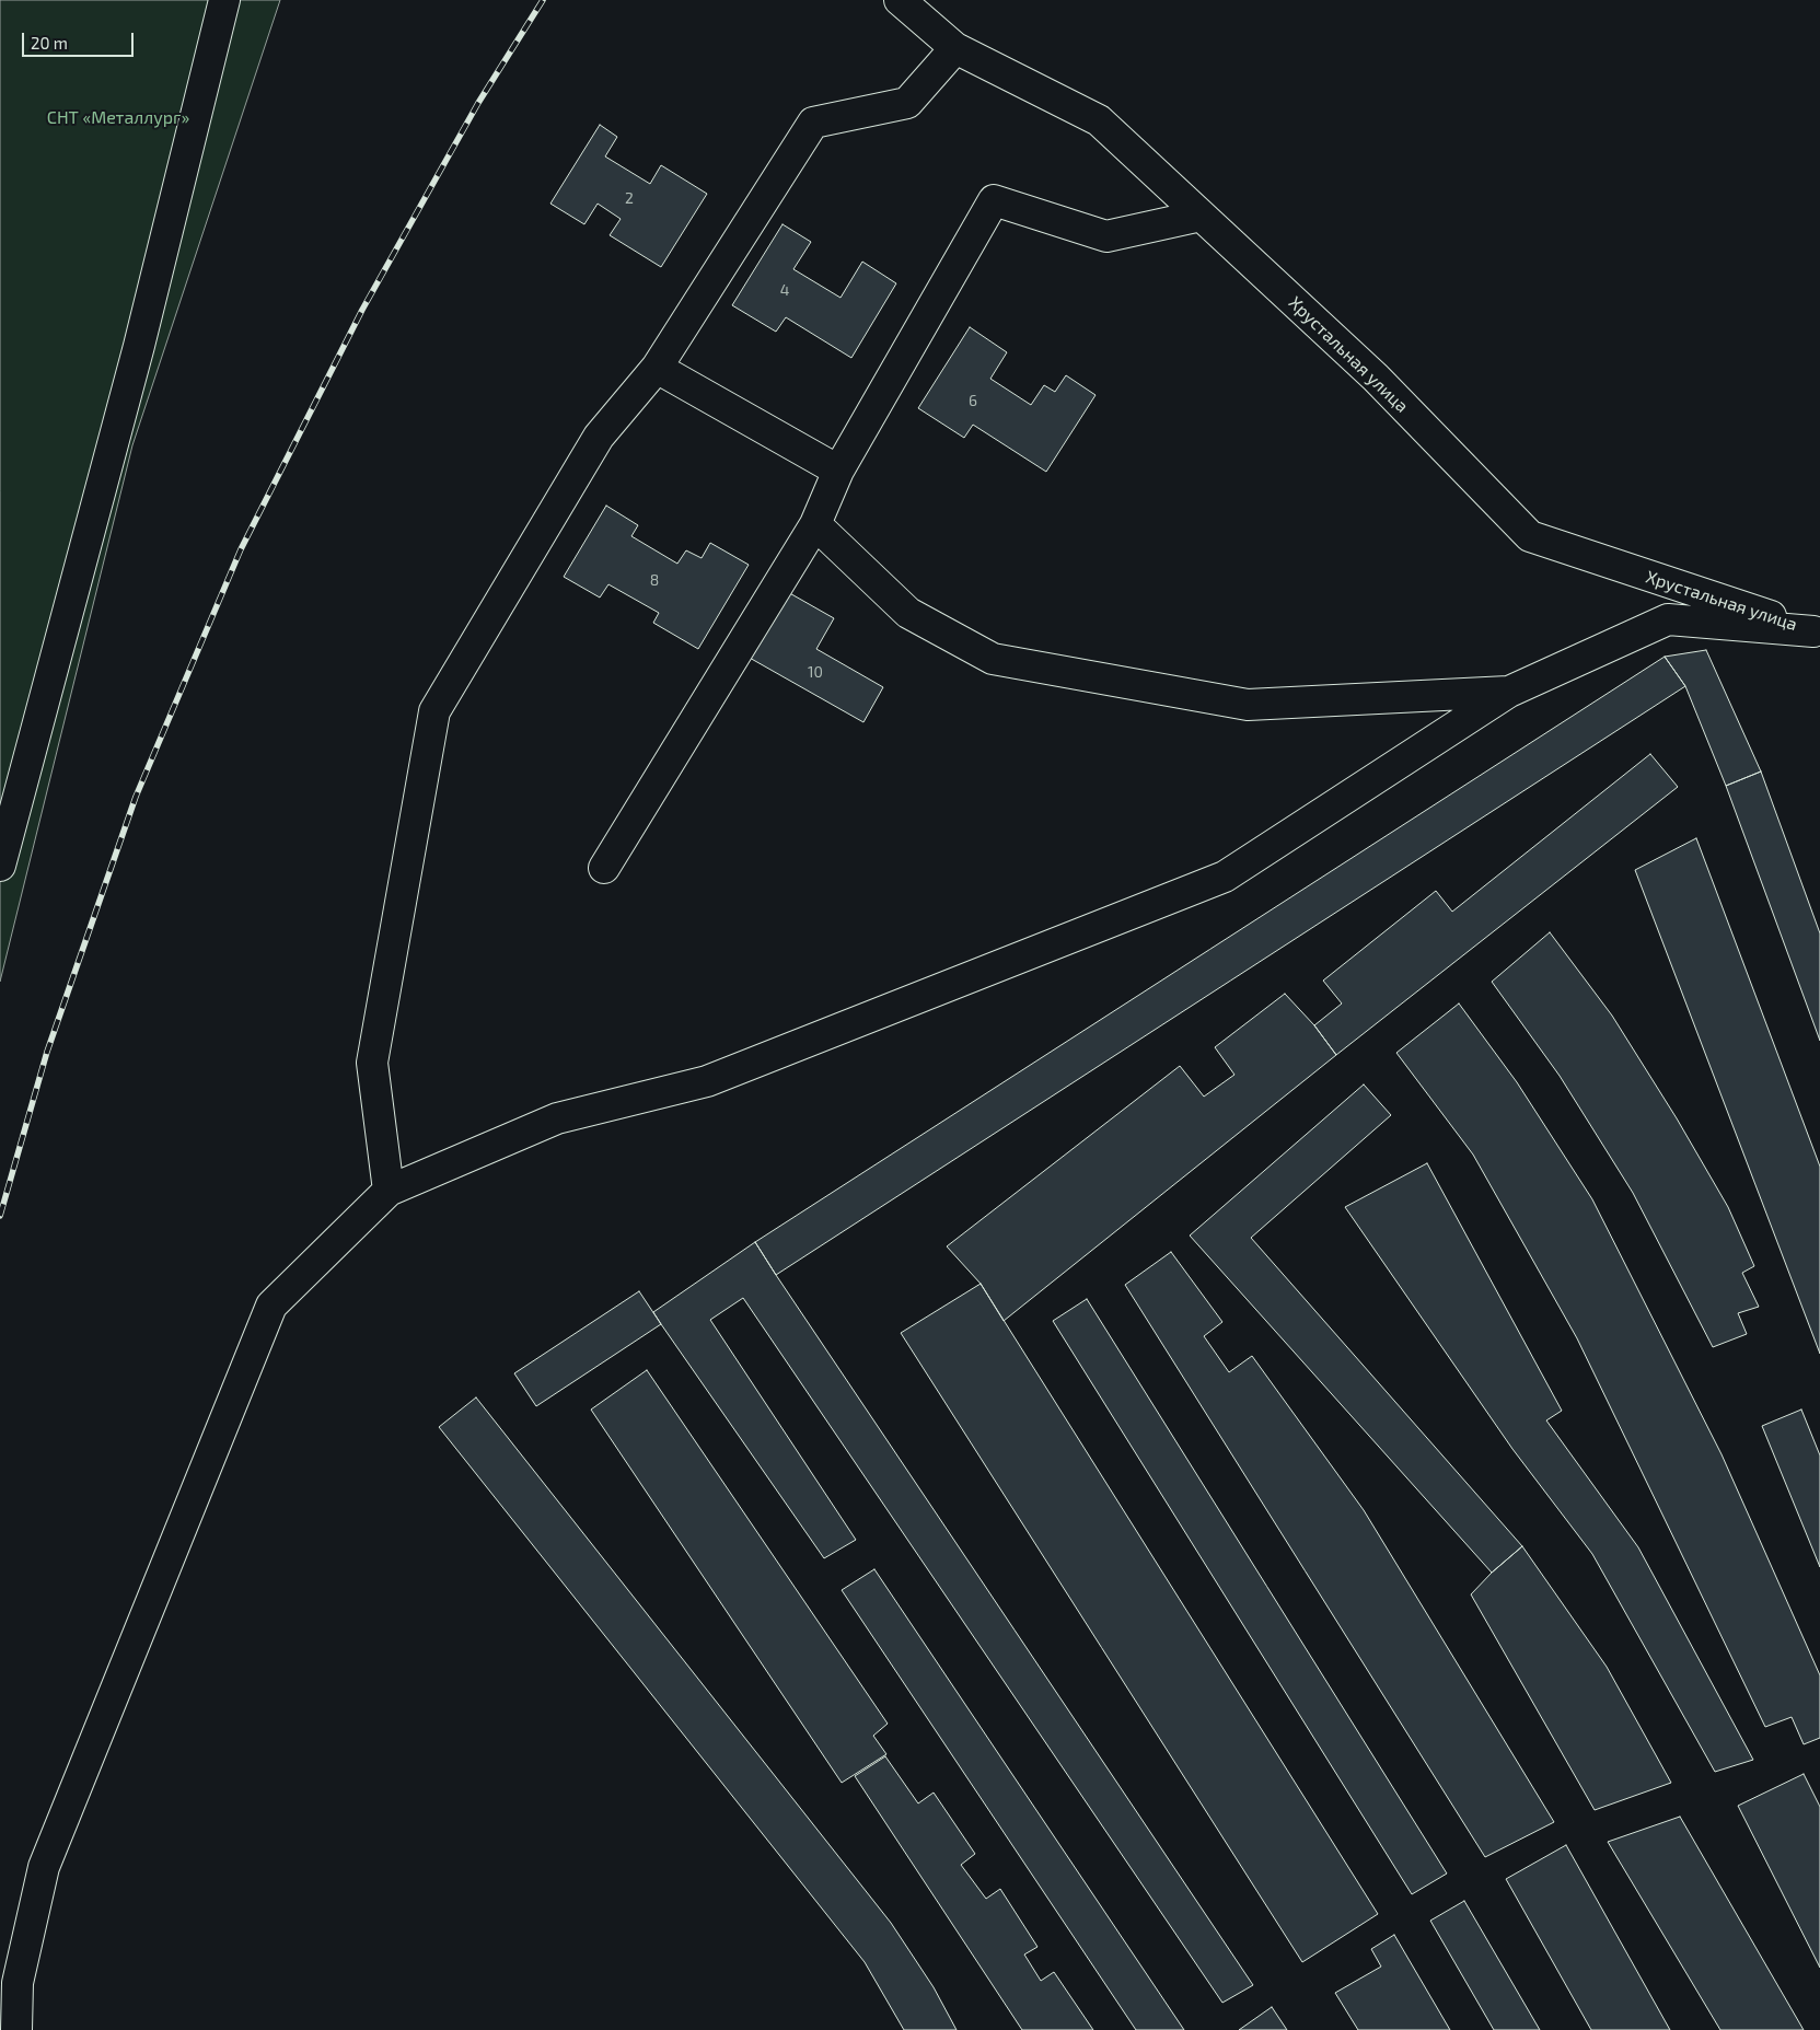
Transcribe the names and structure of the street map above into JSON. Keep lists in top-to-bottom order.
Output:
{
  "streets": {
    "street": ["Хрустальная улица"]
  },
  "parks": ["СНТ «Металлург»"],
  "house_numbers": [
    "2",
    "4",
    "6",
    "8",
    "10"
  ],
  "scale_bar": "20 m"
}
